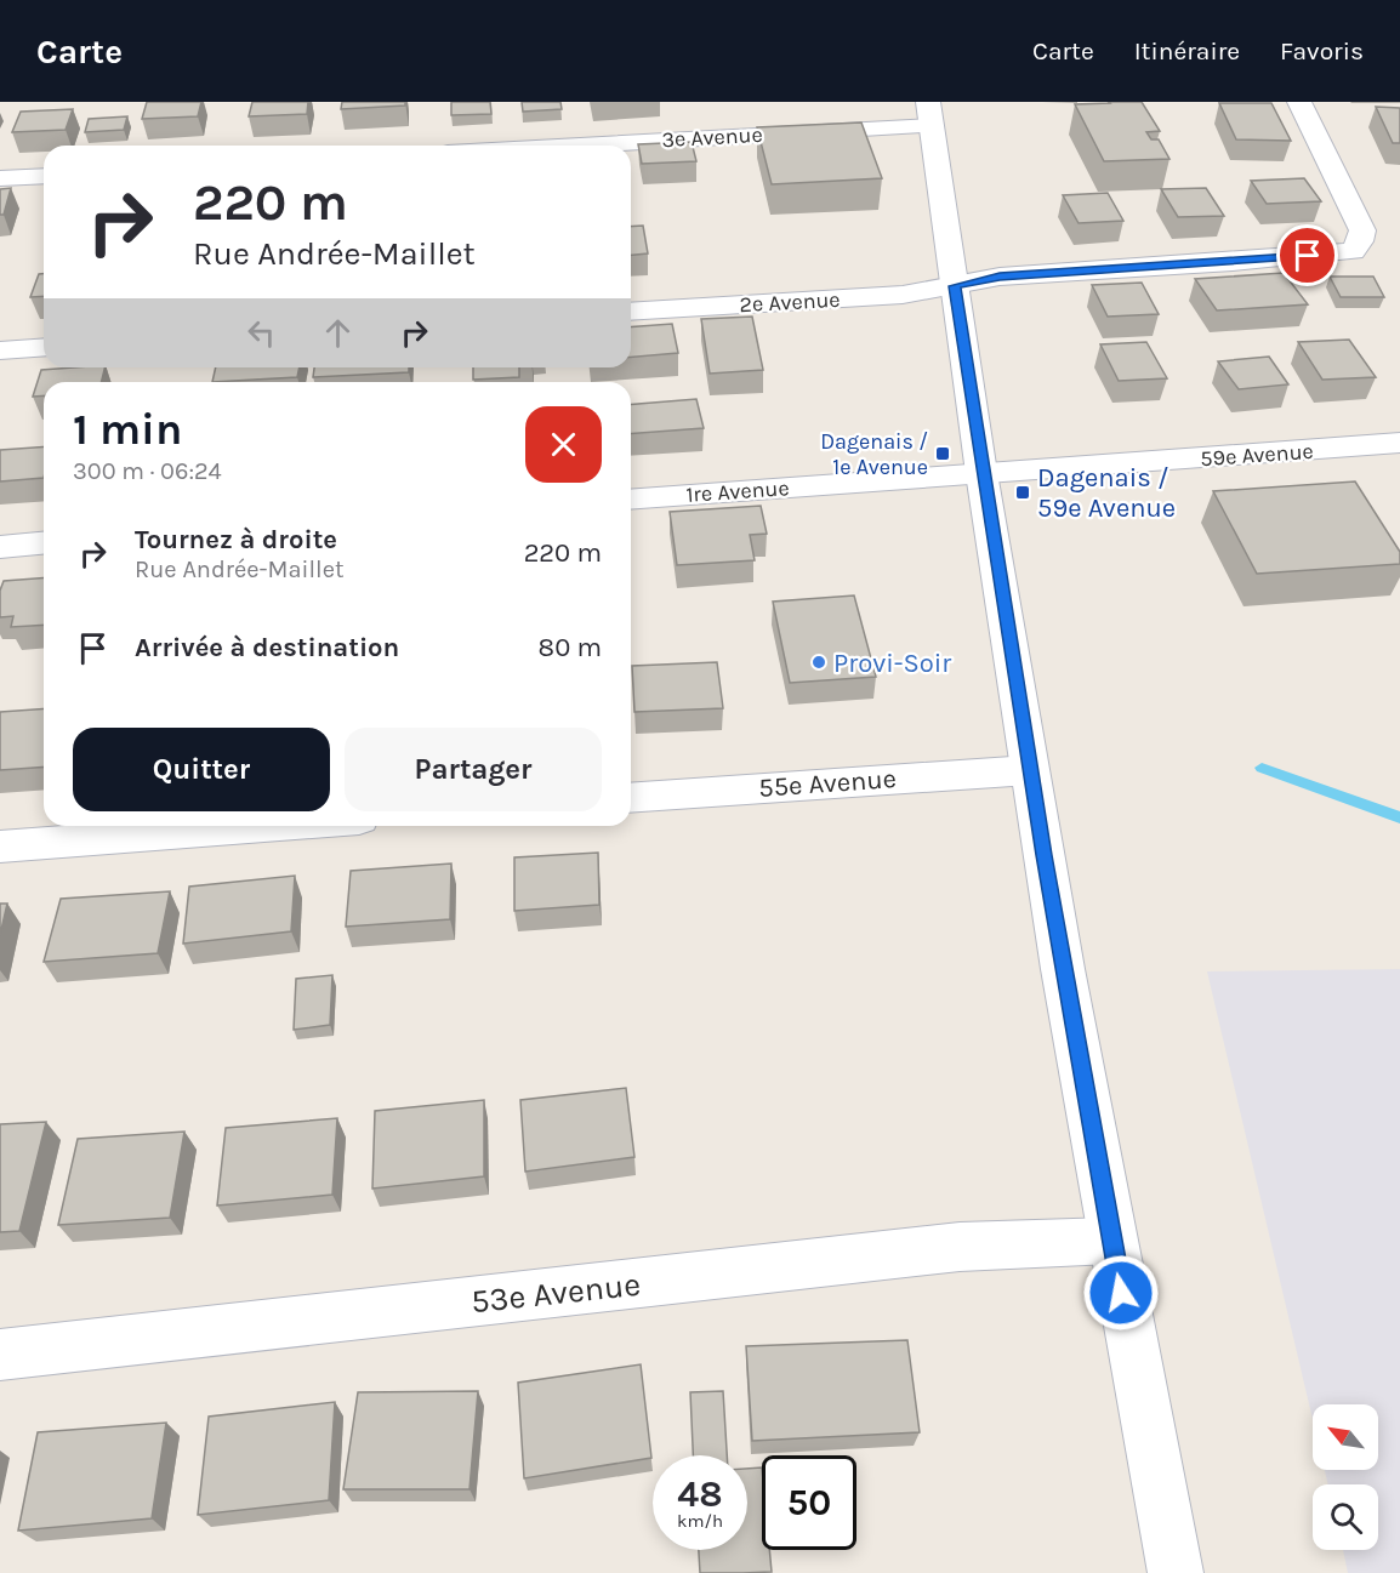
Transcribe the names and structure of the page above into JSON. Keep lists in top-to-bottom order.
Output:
{
  "streets": {
    "street": [
      "3e Avenue",
      "2e Avenue",
      "59e Avenue",
      "1re Avenue",
      "55e Avenue",
      "53e Avenue"
    ]
  },
  "crossings": [
    ["59e Avenue", "1re Avenue"]
  ],
  "places": {
    "transit": ["Dagenais / 1e Avenue", "Dagenais / 59e Avenue"],
    "other": ["Provi-Soir"]
  },
  "north": "top left",
  "page": {
    "header": "Carte",
    "nav": ["Carte", "Itinéraire", "Favoris"],
    "turn": ["220 m", "Rue Andrée-Maillet"],
    "heading": ["1 min", "300 m · 06:24"],
    "list": [
      {
        "name": "Tournez à droite",
        "note": "Rue Andrée-Maillet",
        "value": "220 m"
      },
      {
        "name": "Arrivée à destination",
        "value": "80 m"
      }
    ],
    "buttons": ["Quitter", "Partager"],
    "speed": "48 km/h",
    "limit": "50"
  }
}
